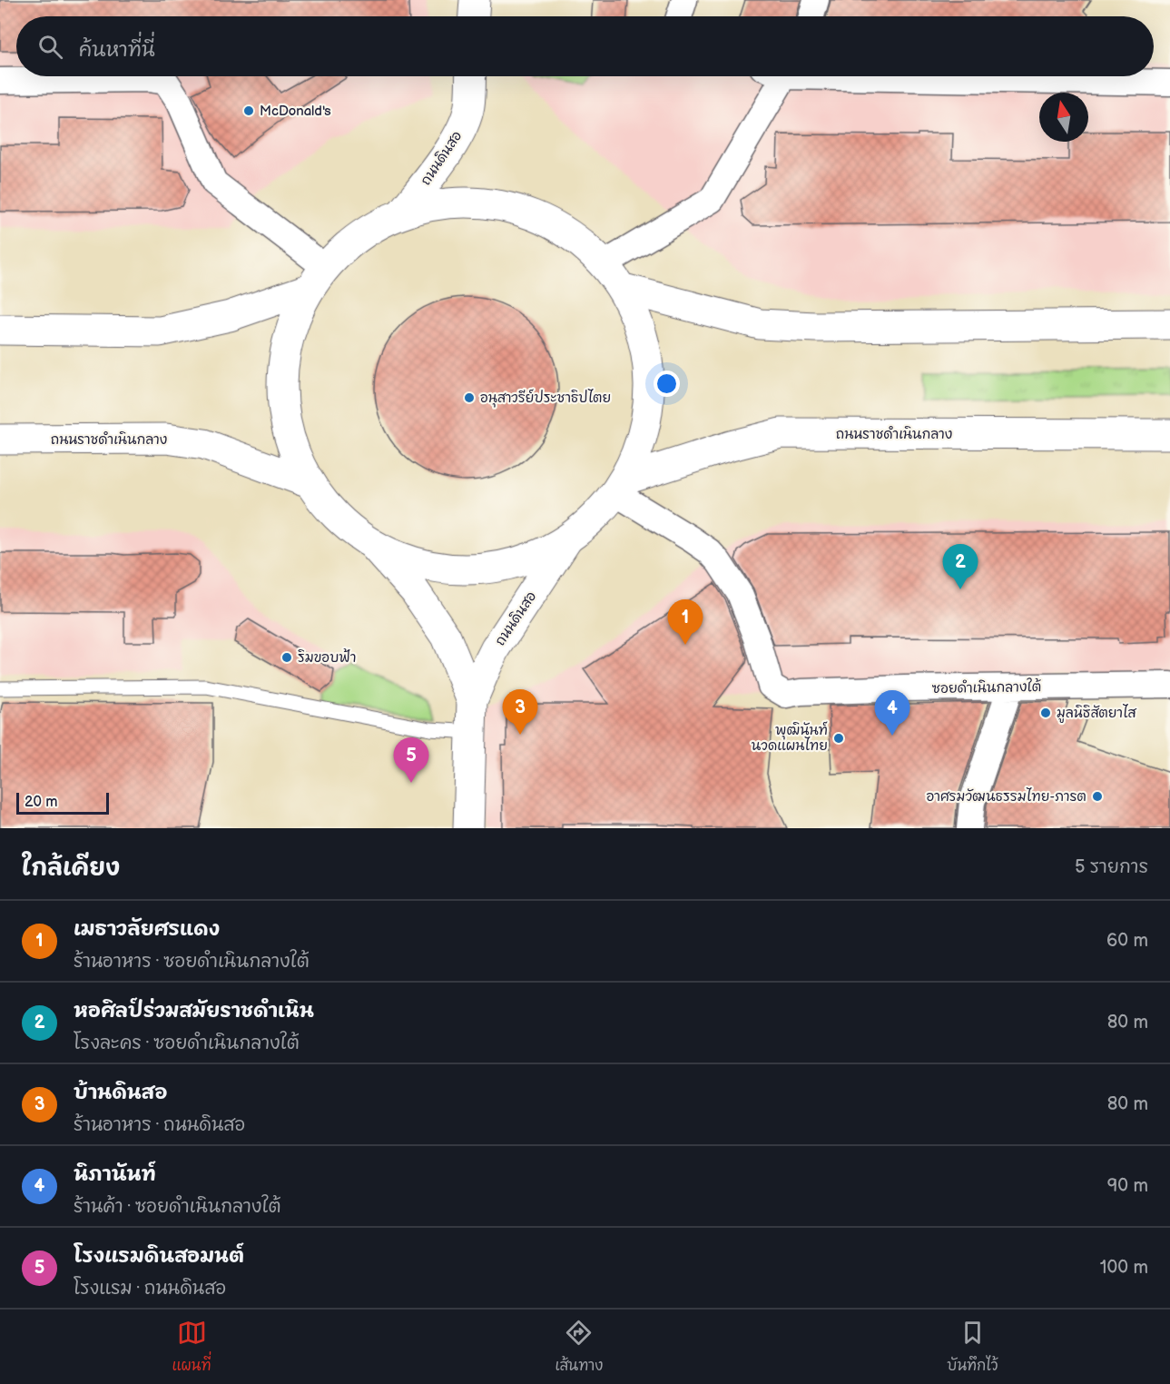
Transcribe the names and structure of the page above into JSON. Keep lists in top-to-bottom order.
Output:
{
  "streets": {
    "main road": ["ถนนดินสอ", "ถนนราชดำเนินกลาง"],
    "street": ["ซอยดำเนินกลางใต้"]
  },
  "crossings": [
    ["ถนนราชดำเนินกลาง", "ซอยดำเนินกลางใต้"]
  ],
  "places": [
    "McDonald's",
    "อนุสาวรีย์ประชาธิปไตย",
    "ริมขอบฟ้า",
    "มูลนิธิสัตยาไส",
    "พุฒินันท์ นวดแผนไทย",
    "อาศรมวัฒนธรรมไทย-ภารต"
  ],
  "scale_bar": "20 m",
  "north": "top",
  "page": {
    "search": "ค้นหาที่นี่",
    "pins": [
      "2",
      "1",
      "3",
      "4",
      "5"
    ],
    "scale": "20 m",
    "heading": ["ใกล้เคียง", "5 รายการ"],
    "list": [
      {
        "mark": "1",
        "name": "เมธาวลัยศรแดง",
        "note": "ร้านอาหาร · ซอยดำเนินกลางใต้",
        "value": "60 m"
      },
      {
        "mark": "2",
        "name": "หอศิลป์ร่วมสมัยราชดำเนิน",
        "note": "โรงละคร · ซอยดำเนินกลางใต้",
        "value": "80 m"
      },
      {
        "mark": "3",
        "name": "บ้านดินสอ",
        "note": "ร้านอาหาร · ถนนดินสอ",
        "value": "80 m"
      },
      {
        "mark": "4",
        "name": "นิภานันท์",
        "note": "ร้านค้า · ซอยดำเนินกลางใต้",
        "value": "90 m"
      },
      {
        "mark": "5",
        "name": "โรงแรมดินสอมนต์",
        "note": "โรงแรม · ถนนดินสอ",
        "value": "100 m"
      }
    ],
    "nav": ["แผนที่", "เส้นทาง", "บันทึกไว้"]
  }
}
